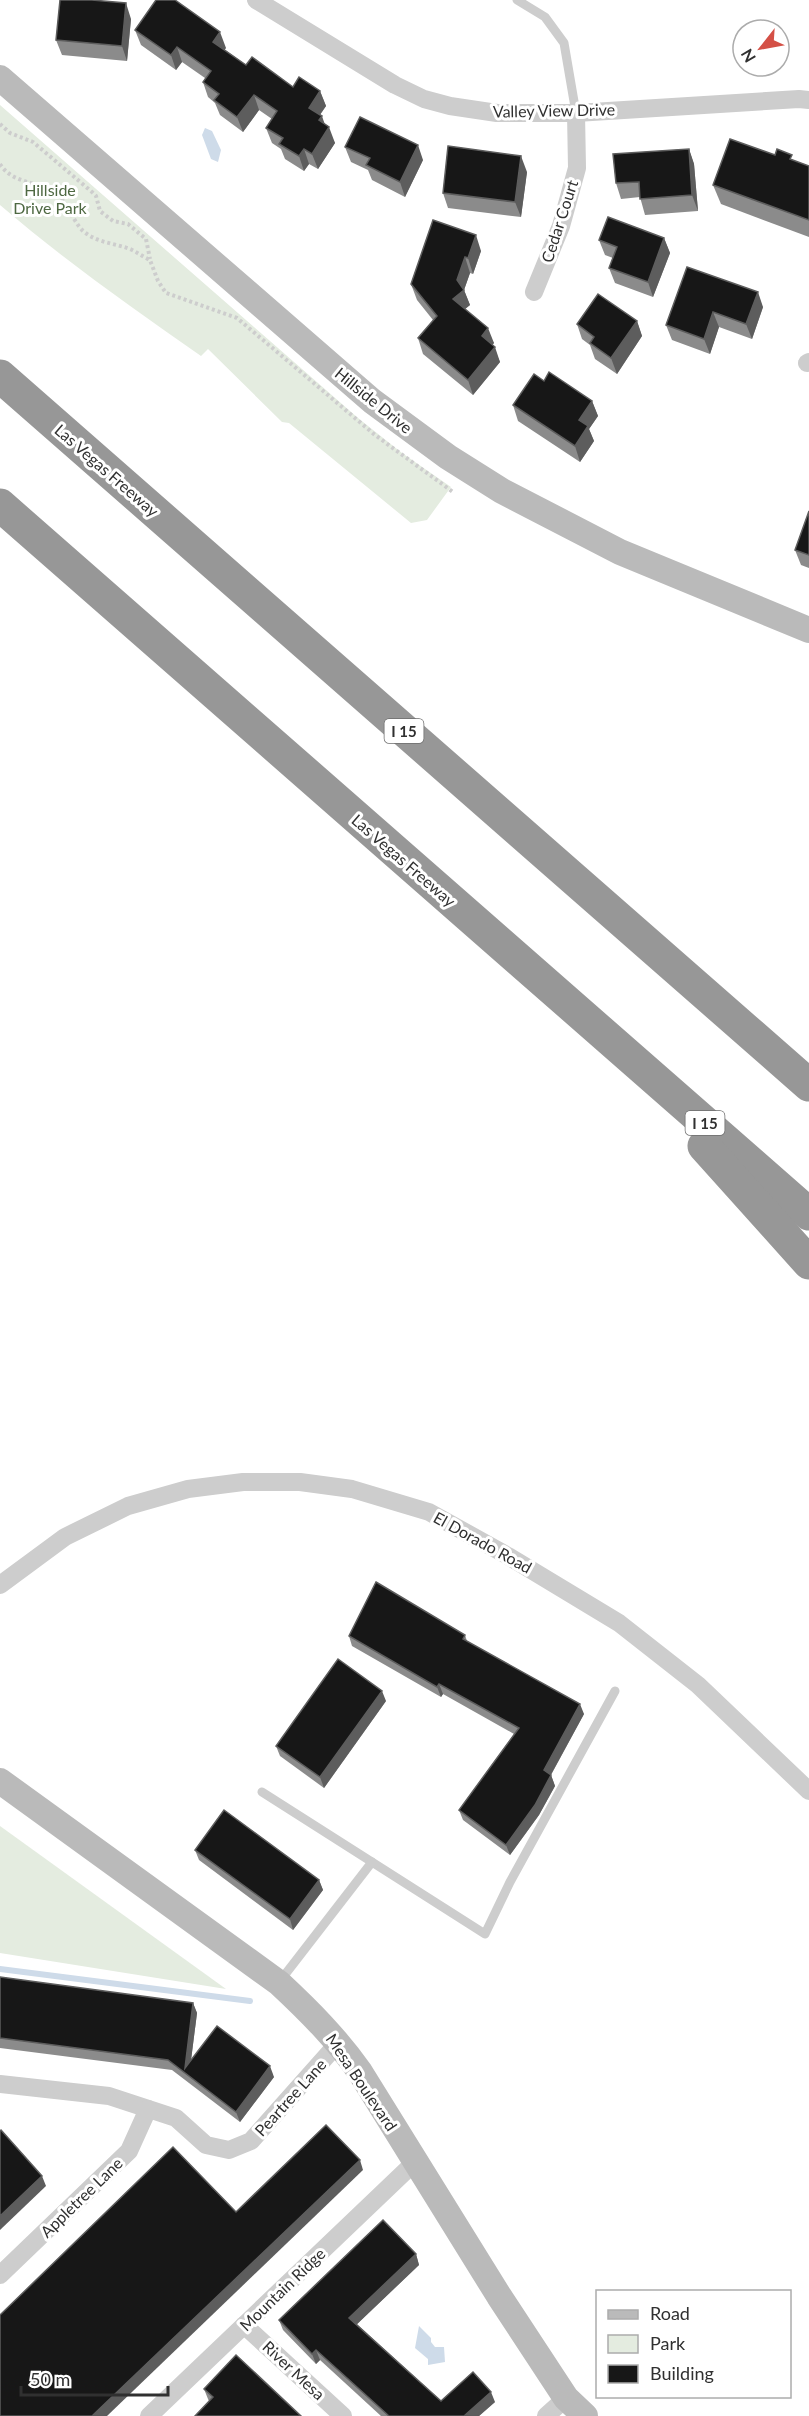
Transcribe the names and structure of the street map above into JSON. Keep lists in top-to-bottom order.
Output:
{
  "streets": {
    "highway": ["Las Vegas Freeway", "I 15"],
    "main road": ["Hillside Drive", "Mesa Boulevard"],
    "street": [
      "Valley View Drive",
      "Cedar Court",
      "El Dorado Road",
      "Peartree Lane",
      "Appletree Lane",
      "Mountain Ridge",
      "River Mesa"
    ]
  },
  "crossings": [
    ["Valley View Drive", "Cedar Court"],
    ["Mesa Boulevard", "Peartree Lane"],
    ["Mesa Boulevard", "Mountain Ridge"],
    ["Peartree Lane", "Appletree Lane"],
    ["Mountain Ridge", "River Mesa"]
  ],
  "parks": ["Hillside Drive Park"],
  "legend": ["Road", "Park", "Building"],
  "scale_bar": "50 m",
  "north": "bottom left"
}
